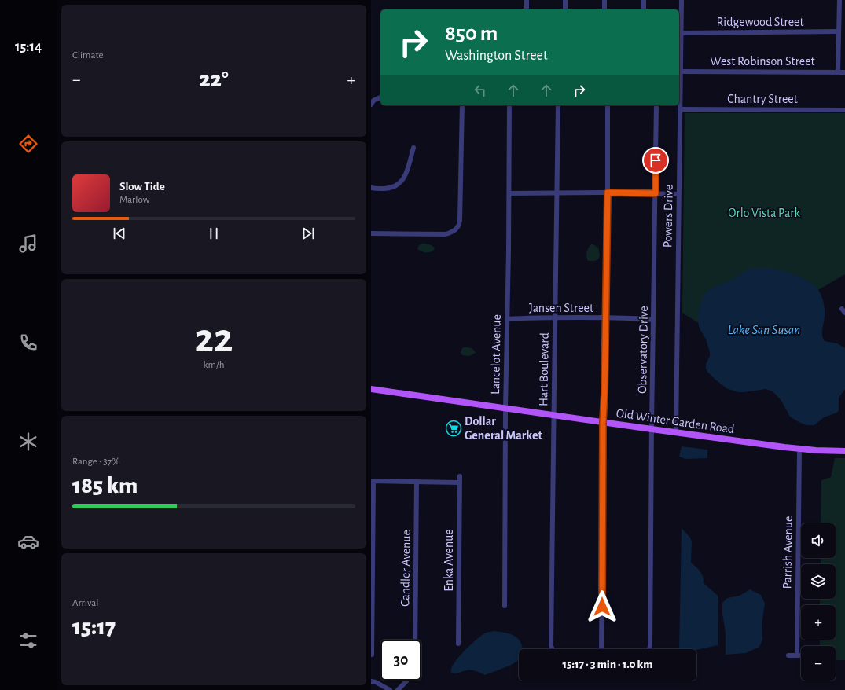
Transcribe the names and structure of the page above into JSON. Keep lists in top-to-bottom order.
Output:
{
  "streets": {
    "main road": ["Old Winter Garden Road"],
    "street": [
      "Ridgewood Street",
      "West Robinson Street",
      "Chantry Street",
      "Powers Drive",
      "Jansen Street",
      "Observatory Drive",
      "Lancelot Avenue",
      "Hart Boulevard",
      "Parrish Avenue",
      "Enka Avenue",
      "Candler Avenue"
    ]
  },
  "crossings": [
    ["Ridgewood Street", "Powers Drive"],
    ["West Robinson Street", "Powers Drive"],
    ["Chantry Street", "Powers Drive"],
    ["Powers Drive", "Old Winter Garden Road"],
    ["Jansen Street", "Observatory Drive"],
    ["Jansen Street", "Lancelot Avenue"],
    ["Jansen Street", "Hart Boulevard"],
    ["Observatory Drive", "Old Winter Garden Road"],
    ["Lancelot Avenue", "Old Winter Garden Road"],
    ["Hart Boulevard", "Old Winter Garden Road"],
    ["Old Winter Garden Road", "Parrish Avenue"]
  ],
  "water": ["Lake San Susan"],
  "parks": ["Orlo Vista Park"],
  "places": {
    "supermarket": ["Dollar General Market"]
  },
  "page": {
    "tabs": "15:14",
    "tile": [
      "Climate",
      ["22", "km/h"],
      ["Range · 37%", "185 km"],
      ["Arrival", "15:17"]
    ],
    "turn": ["850 m", "Washington Street"],
    "heat": ["−", "22°", "+"],
    "song": ["Slow Tide", "Marlow"],
    "map_buttons": ["+", "−"],
    "limit": "30",
    "trip": "15:17 · 3 min · 1.0 km"
  }
}
